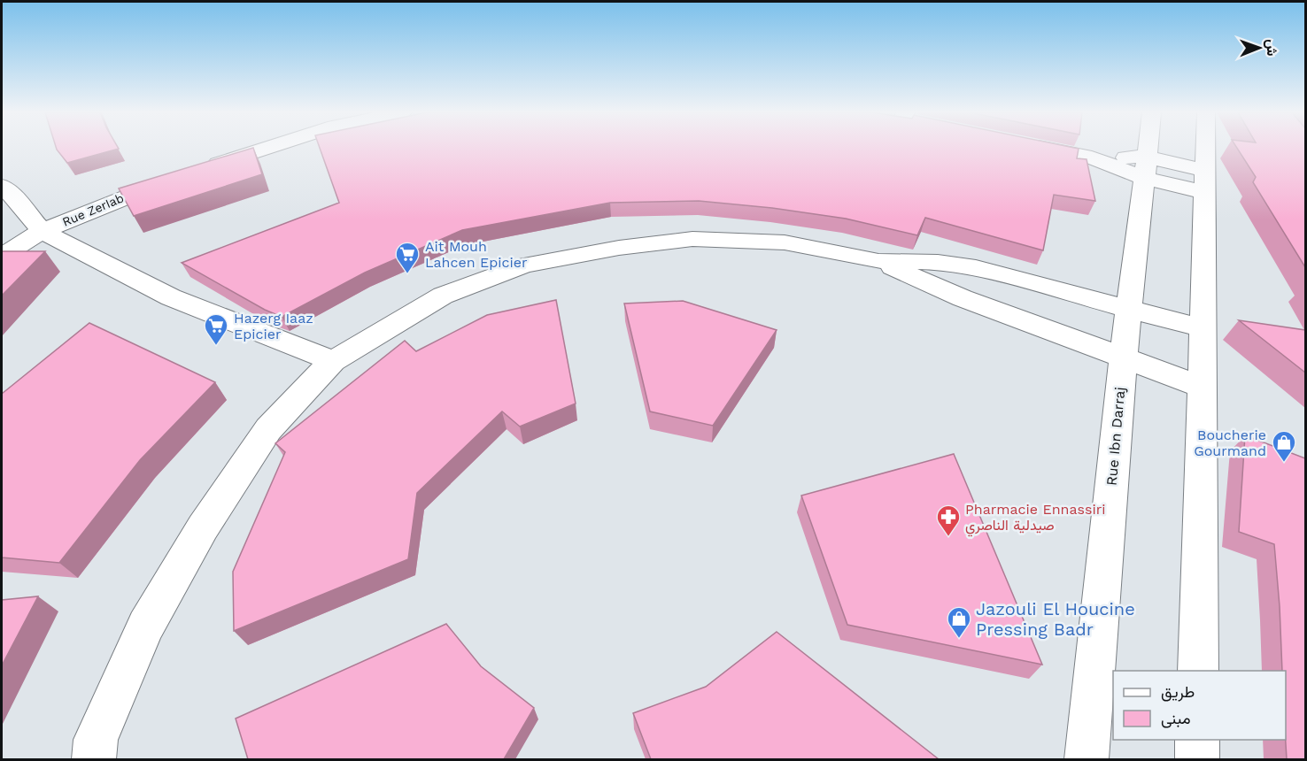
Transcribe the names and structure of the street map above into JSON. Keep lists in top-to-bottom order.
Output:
{
  "streets": {
    "street": ["Rue ZerIab", "Rue Ibn Darraj"]
  },
  "places": {
    "supermarket": ["Ait Mouh Lahcen Epicier", "Hazerg Iaaz Epicier"],
    "shop": ["Boucherie Gourmand", "Jazouli El Houcine Pressing Badr"],
    "pharmacy": ["Pharmacie Ennassiri صيدلية الناصري"]
  },
  "legend": ["طريق", "مبنى"],
  "north": "right"
}
